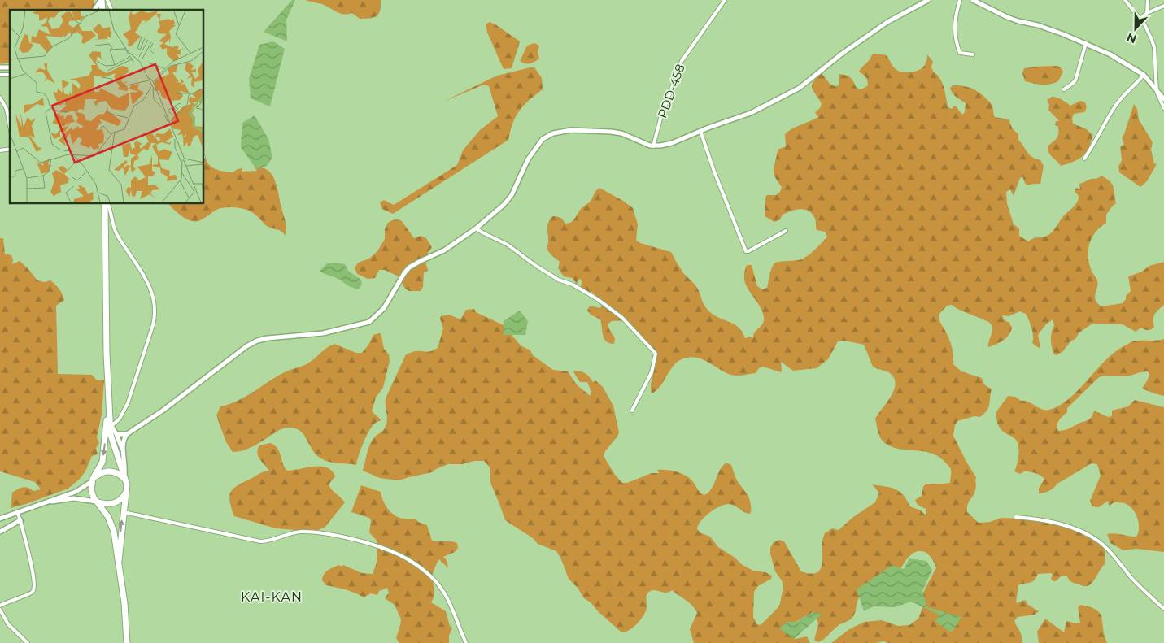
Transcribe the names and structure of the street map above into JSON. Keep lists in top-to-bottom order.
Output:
{
  "streets": {
    "street": ["PDD-458"]
  },
  "districts": ["KAI-KAN"],
  "north": "bottom"
}
